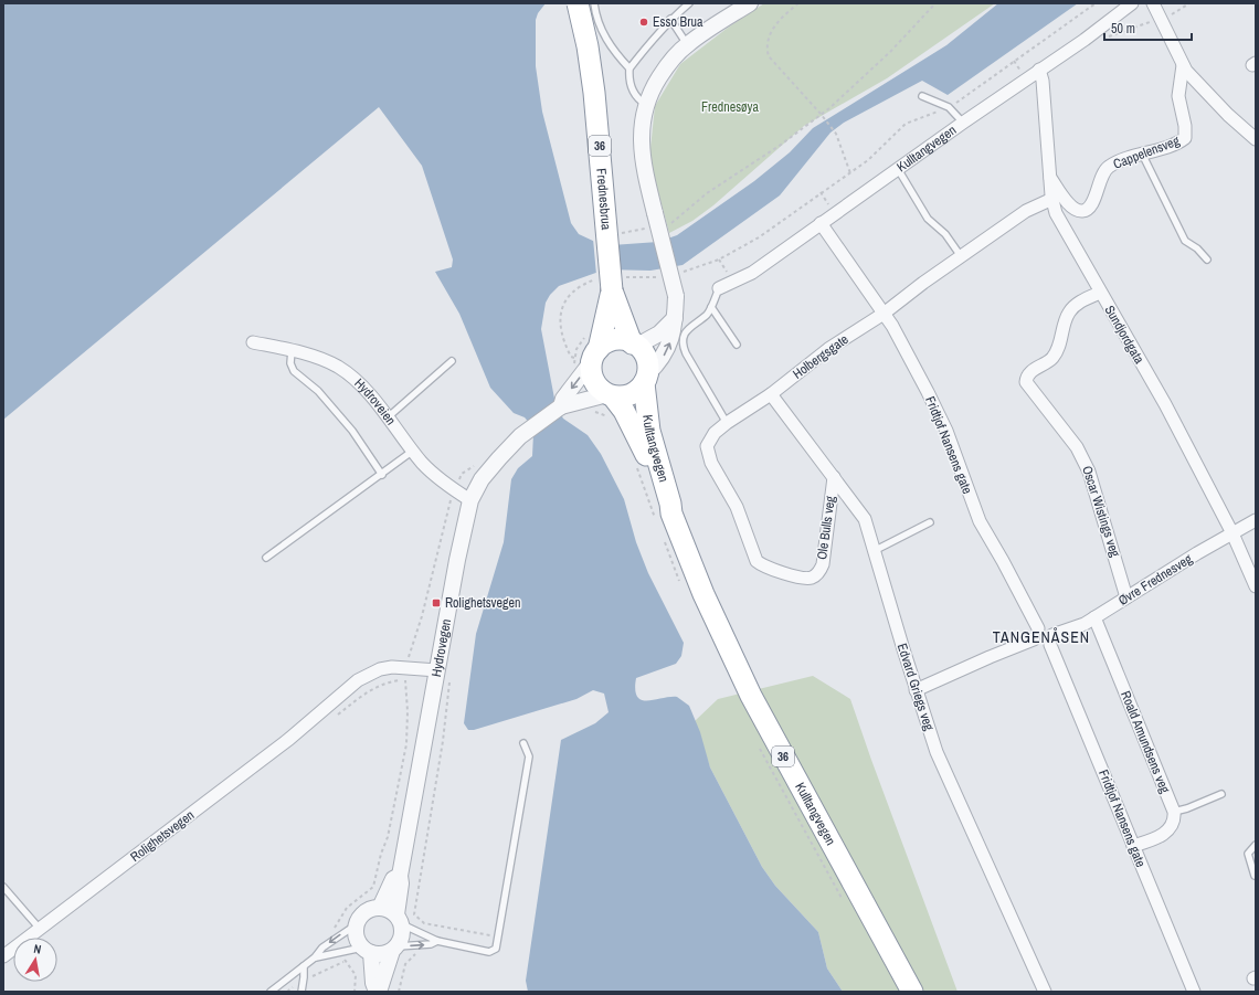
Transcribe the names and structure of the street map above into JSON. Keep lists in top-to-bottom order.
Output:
{
  "streets": {
    "highway": ["36", "Kulltangvegen", "Frednesbrua"],
    "street": [
      "Cappelensveg",
      "Sundjordgata",
      "Holbergsgate",
      "Hydroveien",
      "Fridtjof Nansens gate",
      "Oscar Wistings veg",
      "Ole Bulls veg",
      "Øvre Frednesveg",
      "Hydrovegen",
      "Edvard Griegs veg",
      "Roald Amundsens veg",
      "Rolighetsvegen"
    ]
  },
  "crossings": [
    ["36", "Kulltangvegen"],
    ["36", "Frednesbrua"],
    ["Kulltangvegen", "Sundjordgata"],
    ["Kulltangvegen", "Fridtjof Nansens gate"],
    ["Cappelensveg", "Sundjordgata"],
    ["Sundjordgata", "Holbergsgate"],
    ["Sundjordgata", "Oscar Wistings veg"],
    ["Sundjordgata", "Øvre Frednesveg"],
    ["Holbergsgate", "Fridtjof Nansens gate"],
    ["Holbergsgate", "Ole Bulls veg"],
    ["Holbergsgate", "Edvard Griegs veg"],
    ["Hydroveien", "Hydrovegen"],
    ["Fridtjof Nansens gate", "Øvre Frednesveg"],
    ["Oscar Wistings veg", "Øvre Frednesveg"],
    ["Ole Bulls veg", "Edvard Griegs veg"],
    ["Øvre Frednesveg", "Roald Amundsens veg"],
    ["Hydrovegen", "Rolighetsvegen"]
  ],
  "districts": ["TANGENÅSEN"],
  "parks": ["Frednesøya"],
  "places": {
    "other": ["Esso Brua"],
    "transit": ["Rolighetsvegen"]
  },
  "scale_bar": "50 m",
  "north": "top"
}
